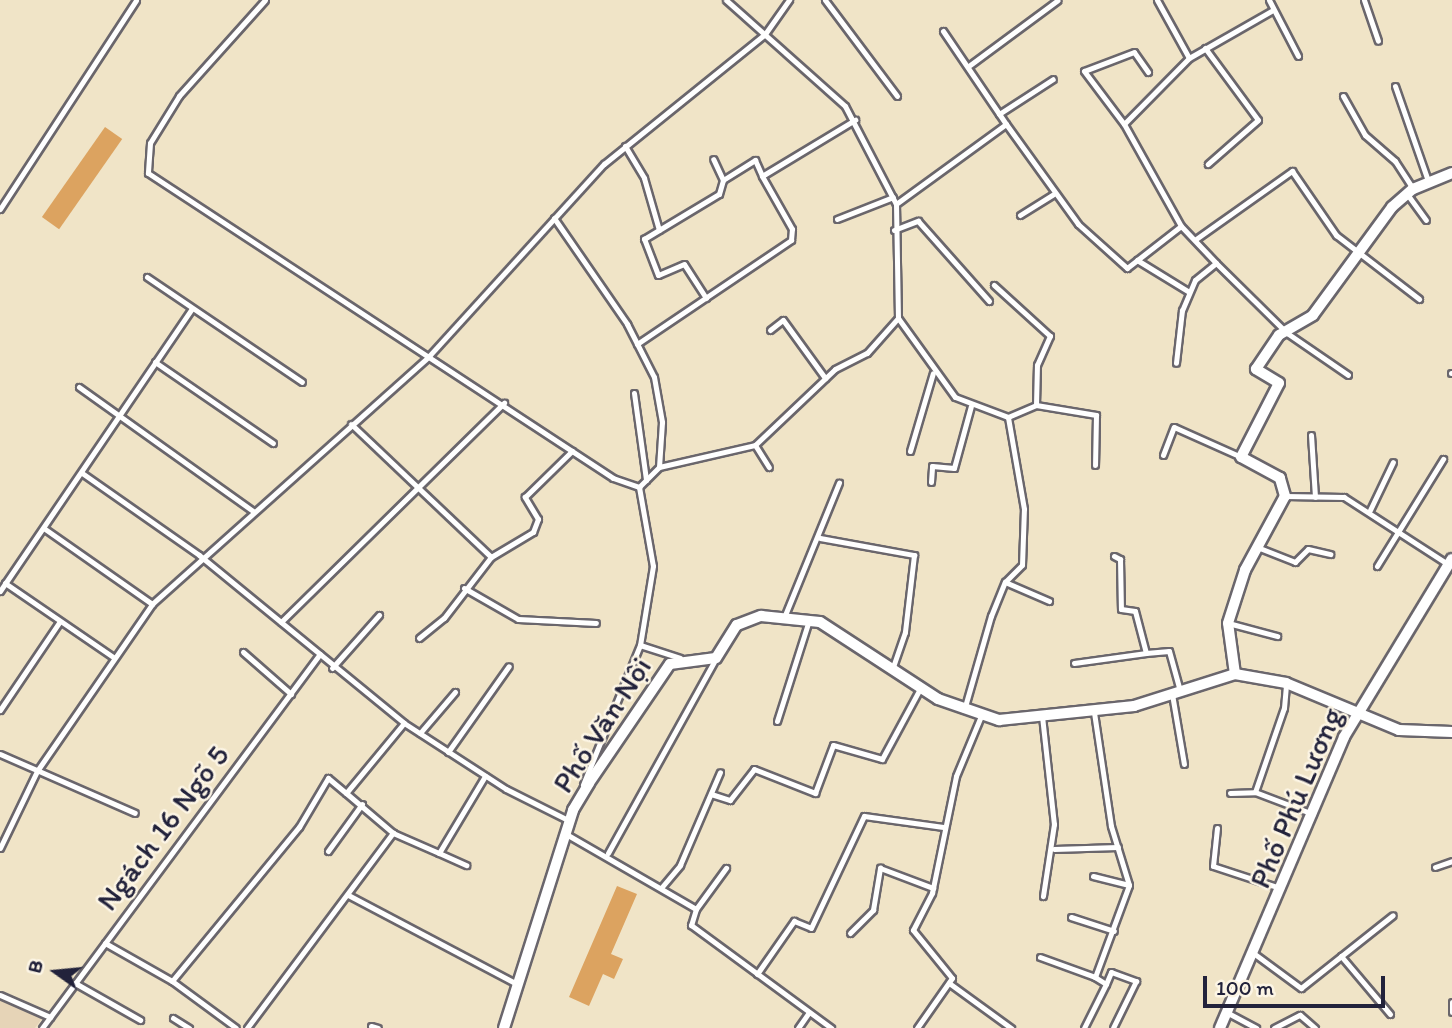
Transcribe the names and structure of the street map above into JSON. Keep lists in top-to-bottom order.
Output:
{
  "streets": {
    "street": ["Phố Văn Nội", "Phố Phú Lương"],
    "lane": ["Ngách 16 Ngõ 5"]
  },
  "scale_bar": "100 m",
  "north": "left"
}
